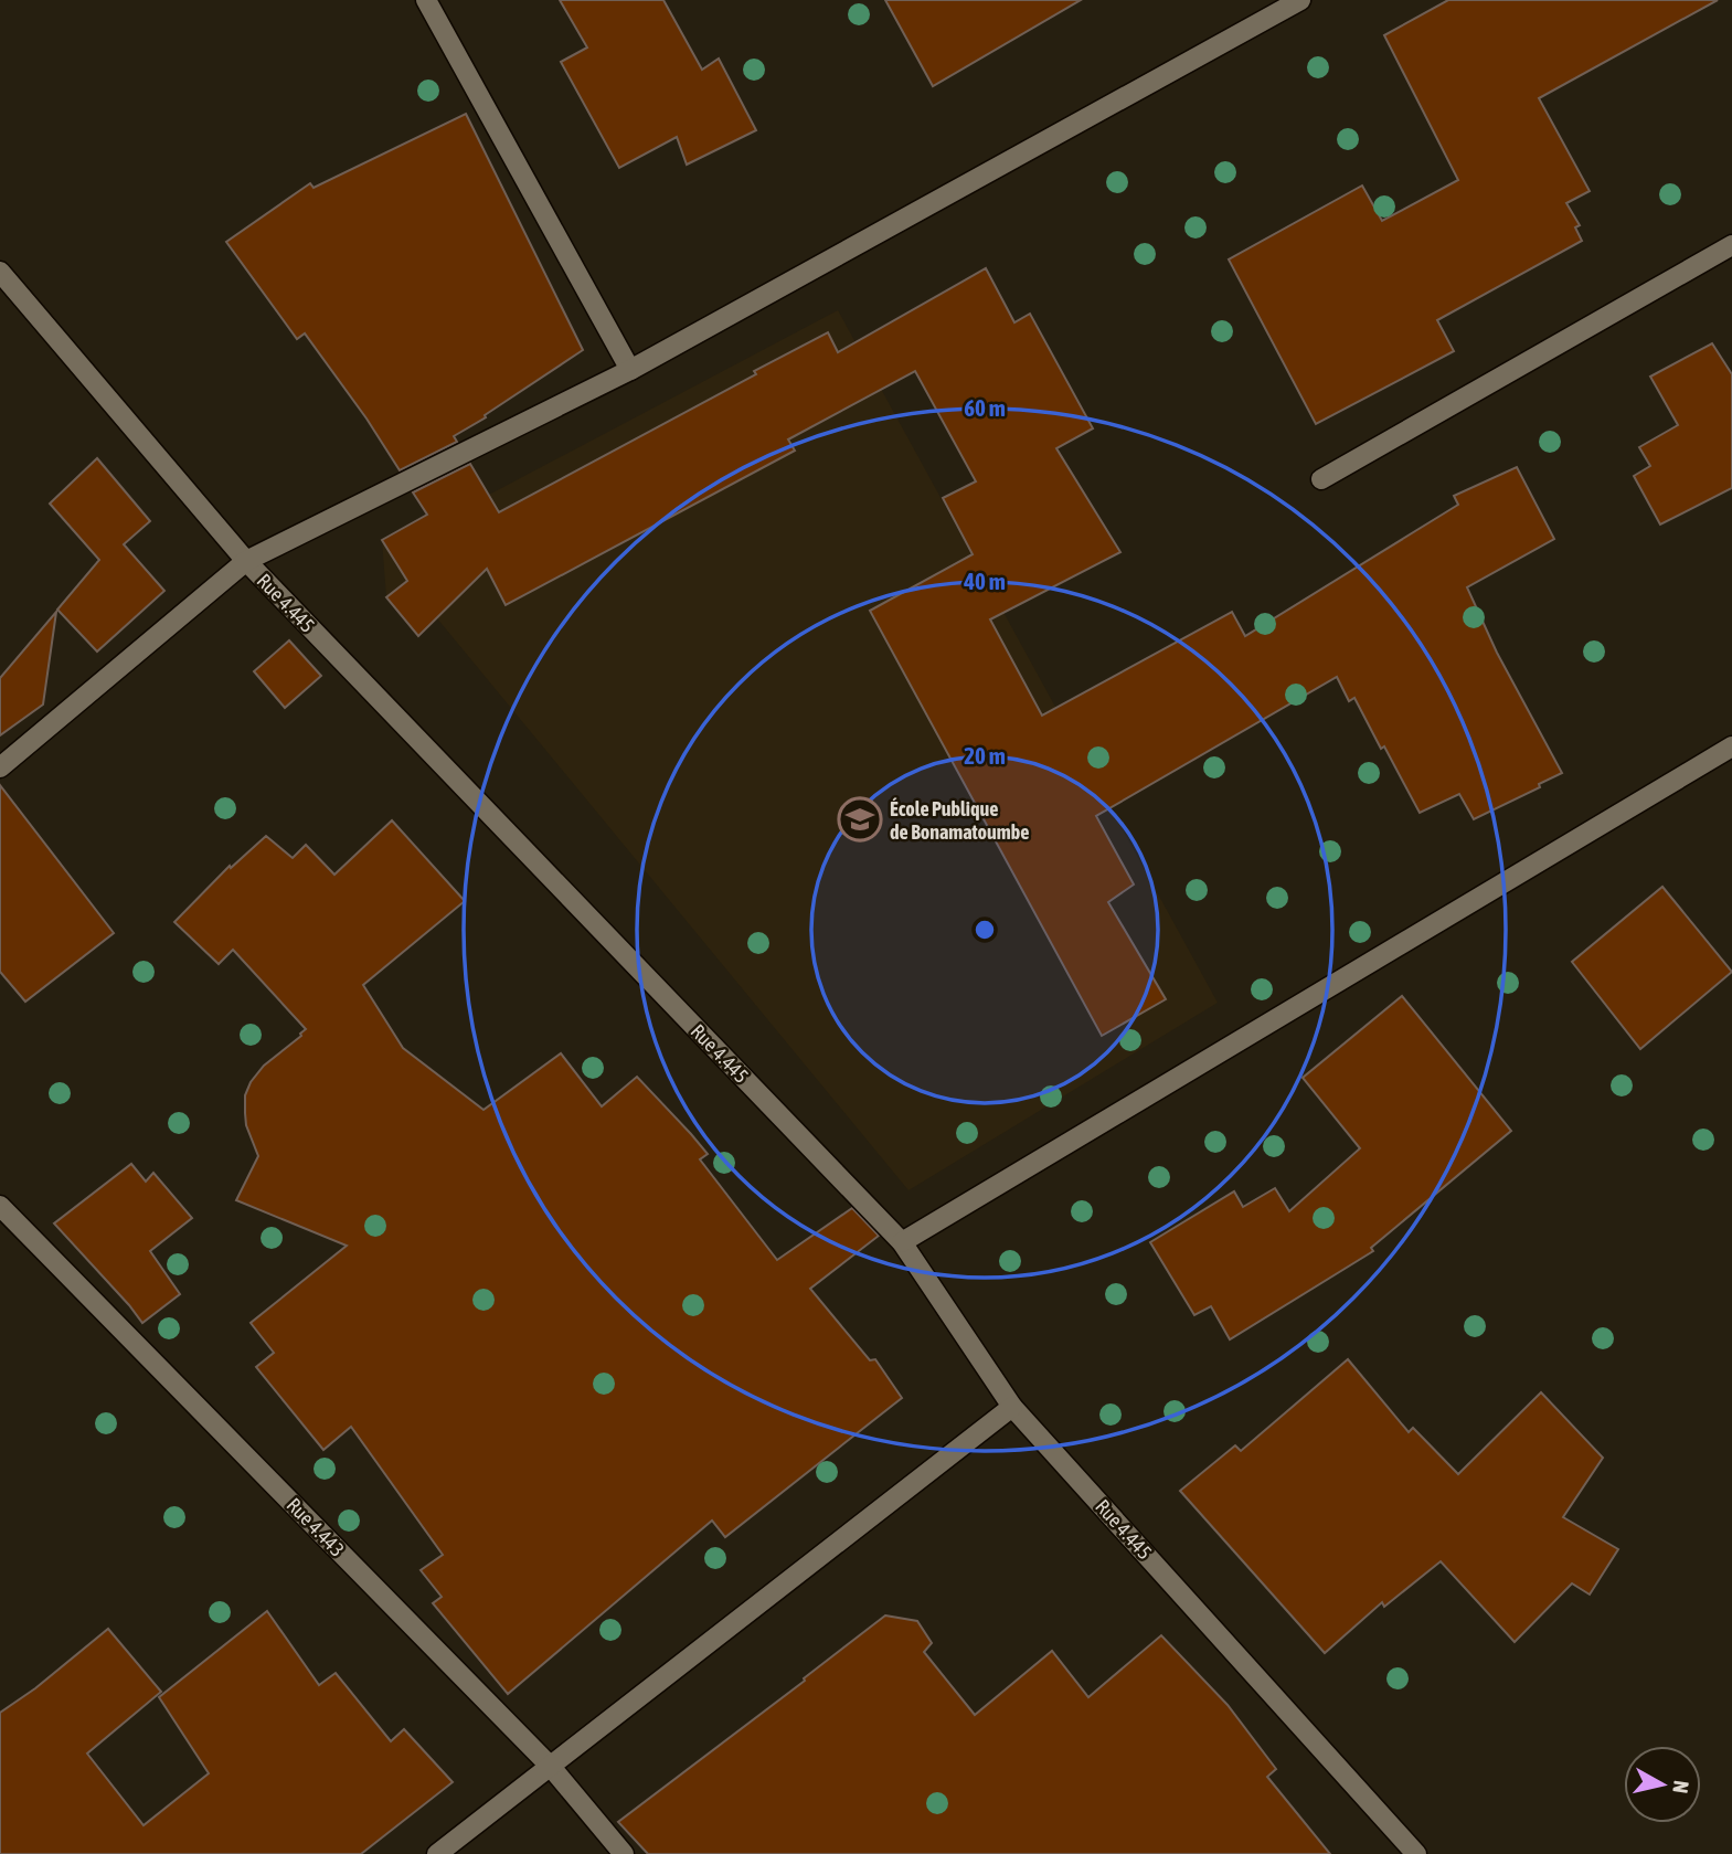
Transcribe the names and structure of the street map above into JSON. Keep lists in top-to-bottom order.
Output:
{
  "streets": {
    "street": ["Rue 4.445", "Rue 4.443"]
  },
  "places": {
    "school or university": ["École Publique de Bonamatoumbe"]
  },
  "north": "right",
  "rings": ["60 m", "40 m", "20 m"]
}
